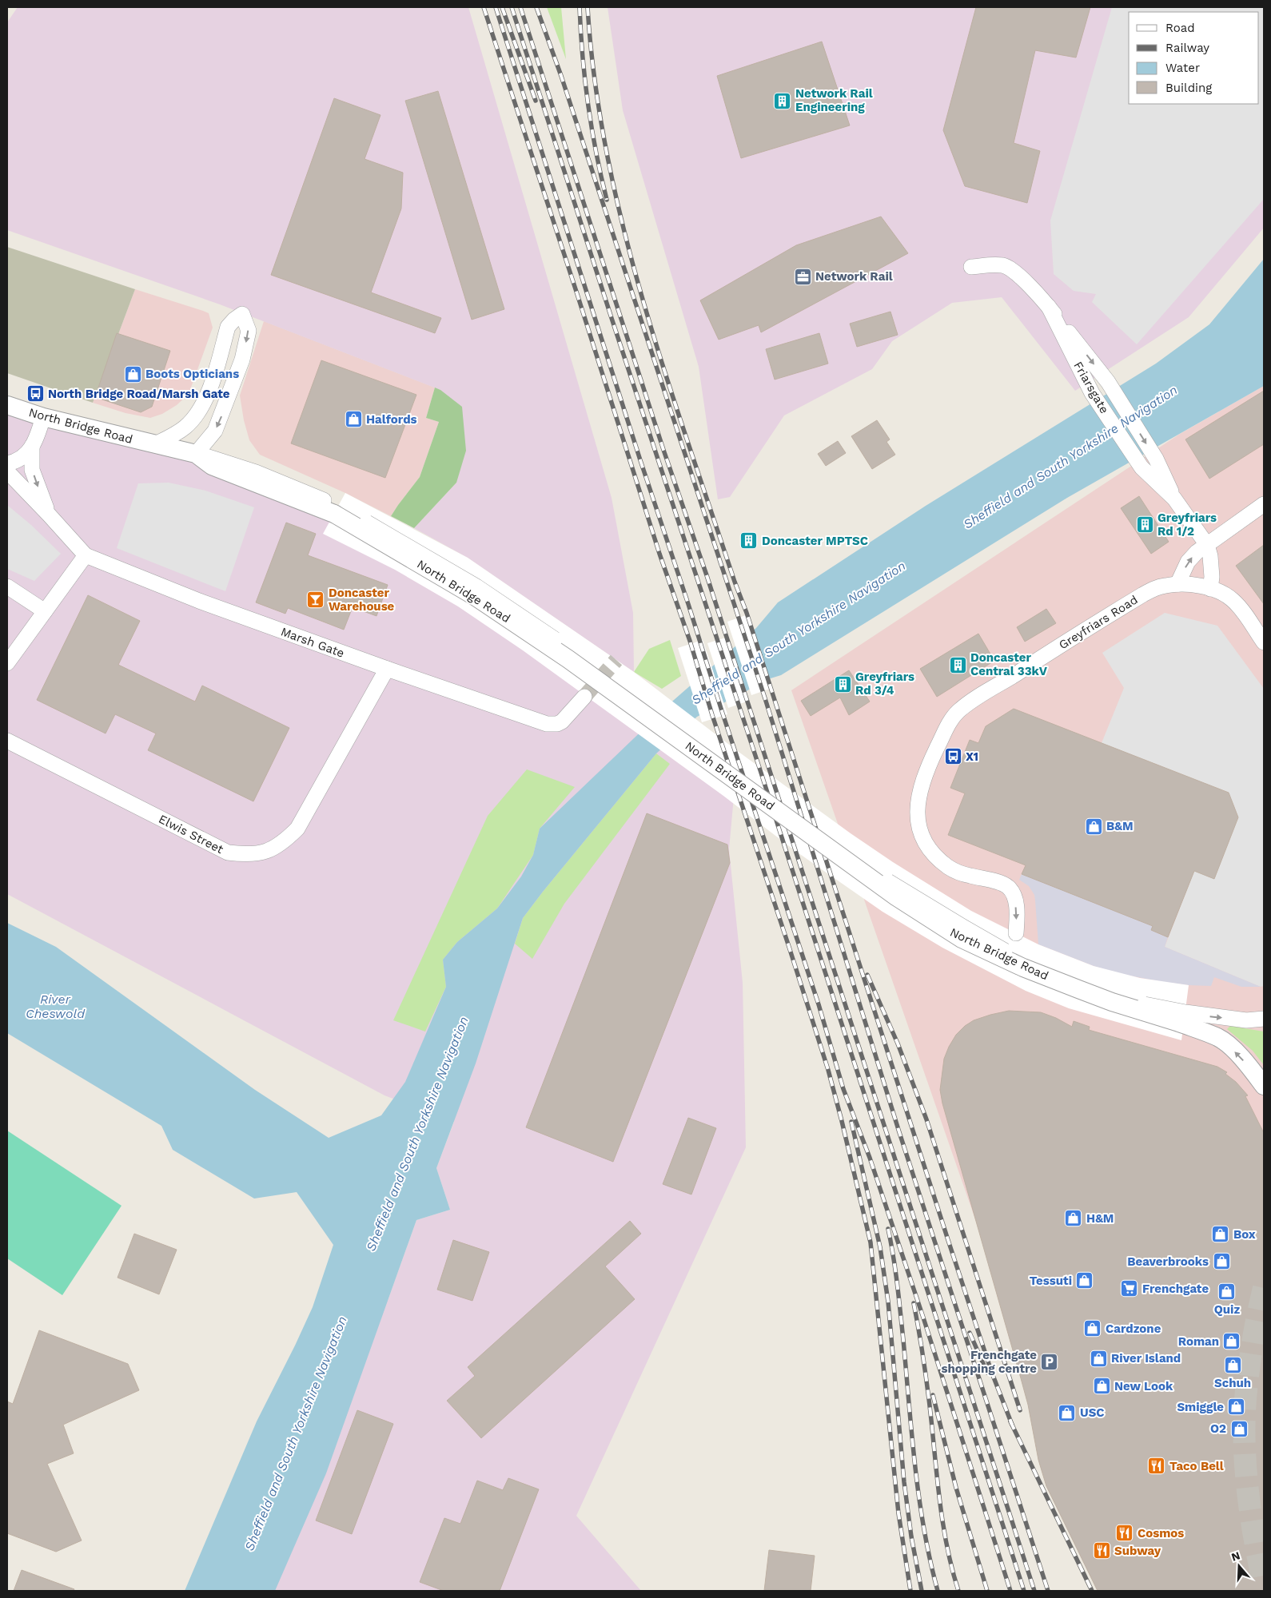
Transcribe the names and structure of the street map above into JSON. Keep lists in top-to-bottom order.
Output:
{
  "streets": {
    "street": [
      "Friarsgate",
      "North Bridge Road",
      "Greyfriars Road",
      "Marsh Gate",
      "Elwis Street"
    ]
  },
  "crossings": [
    ["North Bridge Road", "Marsh Gate"],
    ["Marsh Gate", "Elwis Street"]
  ],
  "water": ["Sheffield and South Yorkshire Navigation", "River Cheswold"],
  "places": {
    "building": [
      "Network Rail Engineering",
      "Greyfriars Rd 1/2",
      "Doncaster MPTSC",
      "Doncaster Central 33kV",
      "Greyfriars Rd 3/4"
    ],
    "office": ["Network Rail"],
    "shop": [
      "Boots Opticians",
      "Halfords",
      "B&M",
      "H&M",
      "Box",
      "Beaverbrooks",
      "Tessuti",
      "Quiz",
      "Cardzone",
      "Roman",
      "River Island",
      "Schuh",
      "New Look",
      "Smiggle",
      "USC",
      "O2"
    ],
    "bus stop": ["North Bridge Road/Marsh Gate", "X1"],
    "bar": ["Doncaster Warehouse"],
    "supermarket": ["Frenchgate"],
    "parking": ["Frenchgate shopping centre"],
    "restaurant": ["Taco Bell", "Cosmos", "Subway"]
  },
  "legend": [
    "Road",
    "Railway",
    "Water",
    "Building"
  ],
  "north": "top"
}
